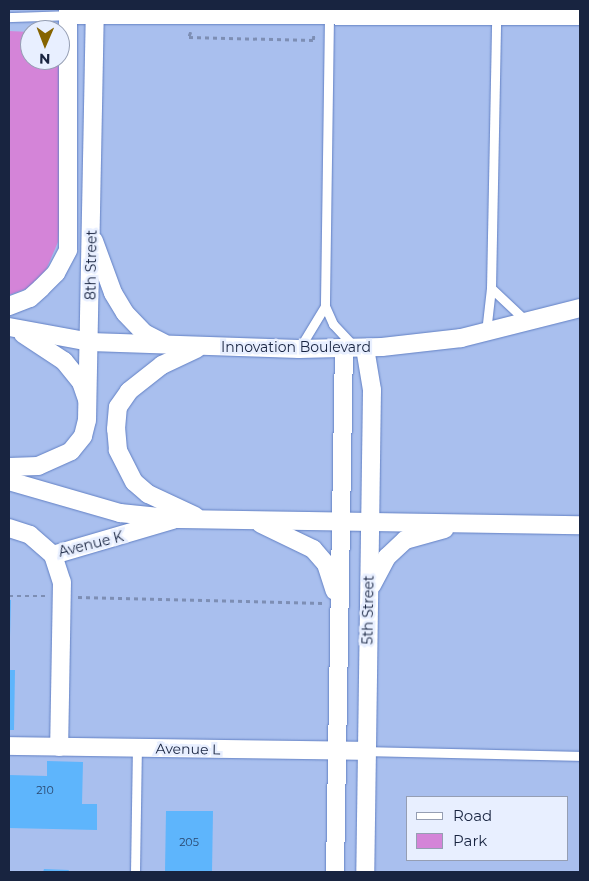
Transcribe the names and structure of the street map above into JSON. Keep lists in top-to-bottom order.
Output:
{
  "streets": {
    "street": [
      "8th Street",
      "Innovation Boulevard",
      "Avenue K",
      "5th Street",
      "Avenue L"
    ]
  },
  "crossings": [
    ["8th Street", "Innovation Boulevard"],
    ["Innovation Boulevard", "5th Street"],
    ["5th Street", "Avenue L"]
  ],
  "house_numbers": ["210", "205"],
  "legend": ["Road", "Park"],
  "north": "bottom"
}
